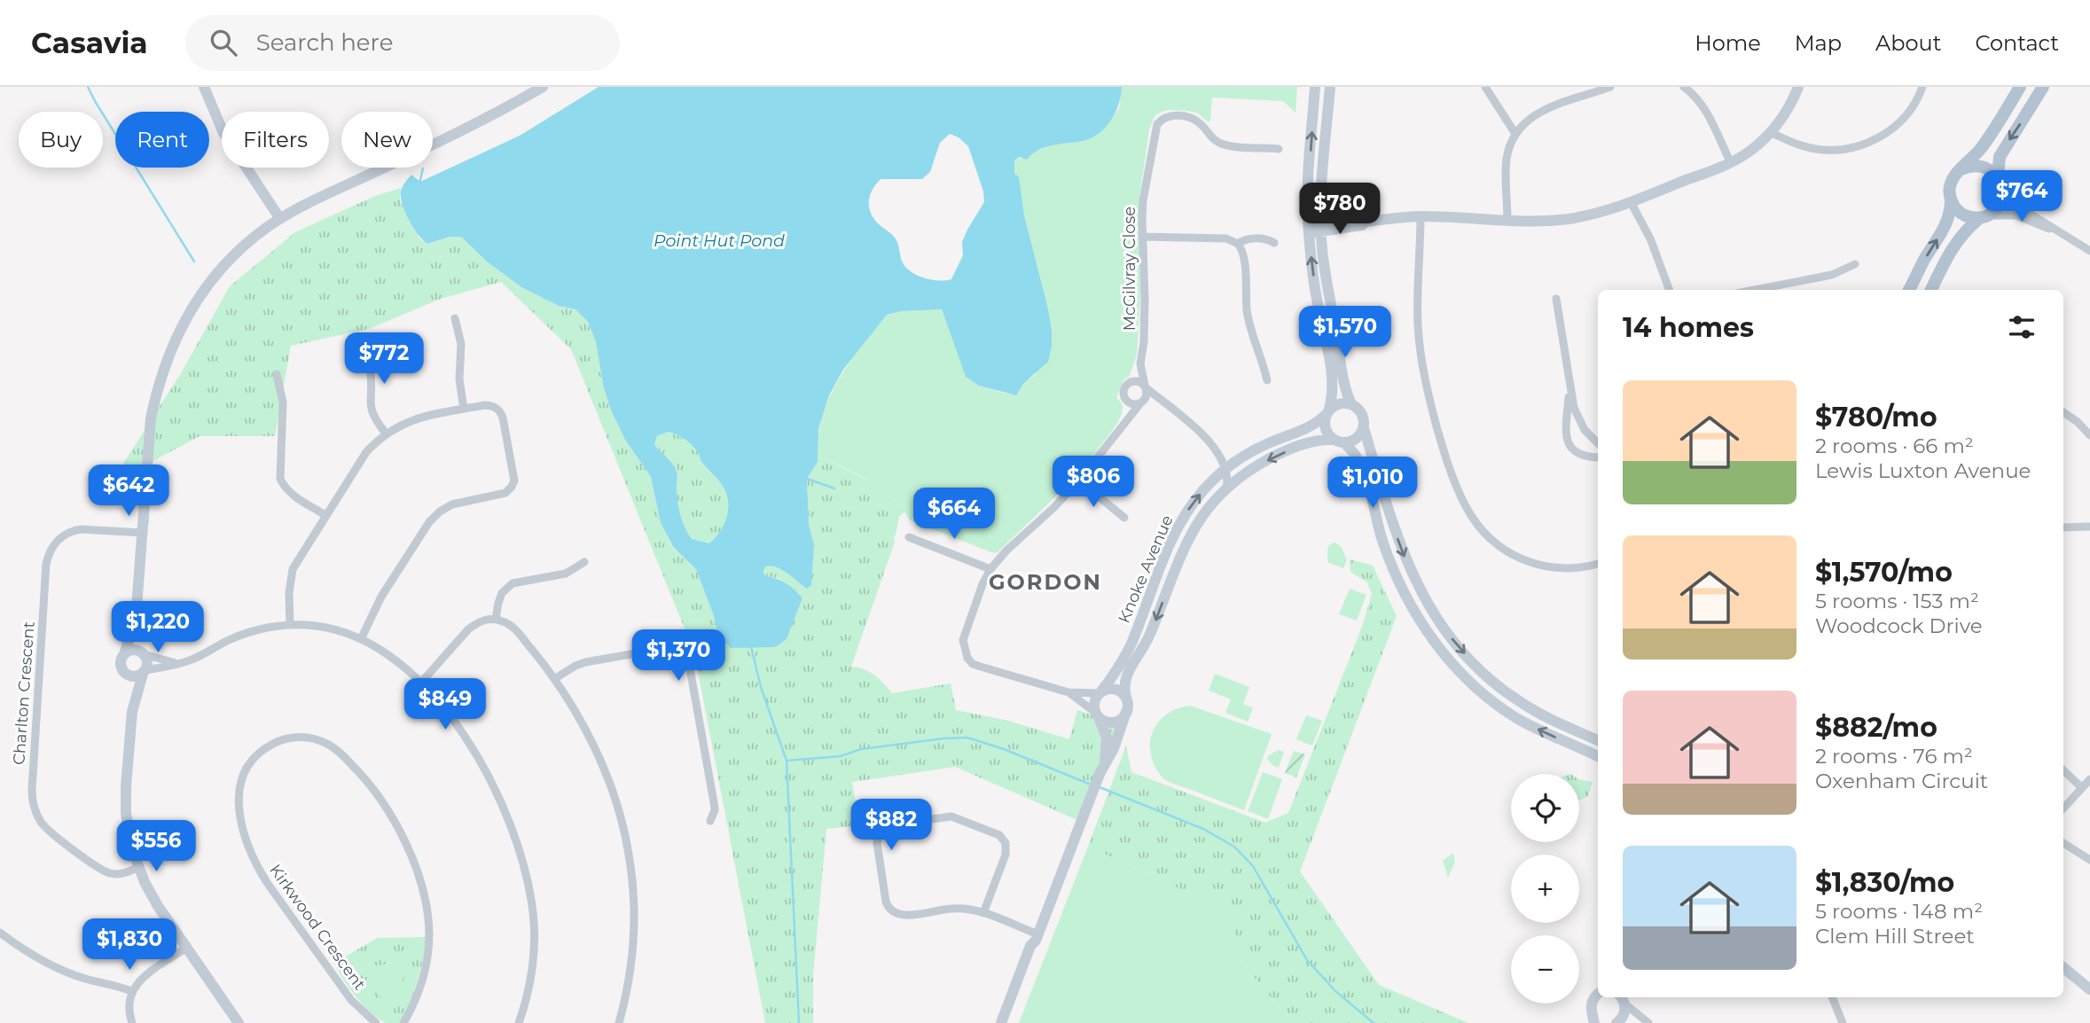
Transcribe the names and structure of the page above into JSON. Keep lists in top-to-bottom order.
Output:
{
  "streets": {
    "street": [
      "McGilvray Close",
      "Knoke Avenue",
      "Charlton Crescent",
      "Kirkwood Crescent"
    ]
  },
  "districts": ["GORDON"],
  "water": ["Point Hut Pond"],
  "page": {
    "header": "Casavia",
    "search": "Search here",
    "nav": [
      "Home",
      "Map",
      "About",
      "Contact"
    ],
    "chip": [
      "Buy",
      "Rent",
      "Filters",
      "New"
    ],
    "price": [
      "$764",
      "$780",
      "$1,570",
      "$772",
      "$806",
      "$1,010",
      "$642",
      "$664",
      "$1,220",
      "$1,370",
      "$849",
      "$882",
      "$556",
      "$1,830"
    ],
    "heading": "14 homes",
    "list": [
      {
        "name": "$780/mo",
        "note": "2 rooms · 66 m² · Lewis Luxton Avenue"
      },
      {
        "name": "$1,570/mo",
        "note": "5 rooms · 153 m² · Woodcock Drive"
      },
      {
        "name": "$882/mo",
        "note": "2 rooms · 76 m² · Oxenham Circuit"
      },
      {
        "name": "$1,830/mo",
        "note": "5 rooms · 148 m² · Clem Hill Street"
      }
    ],
    "map_buttons": ["+", "−"]
  }
}
